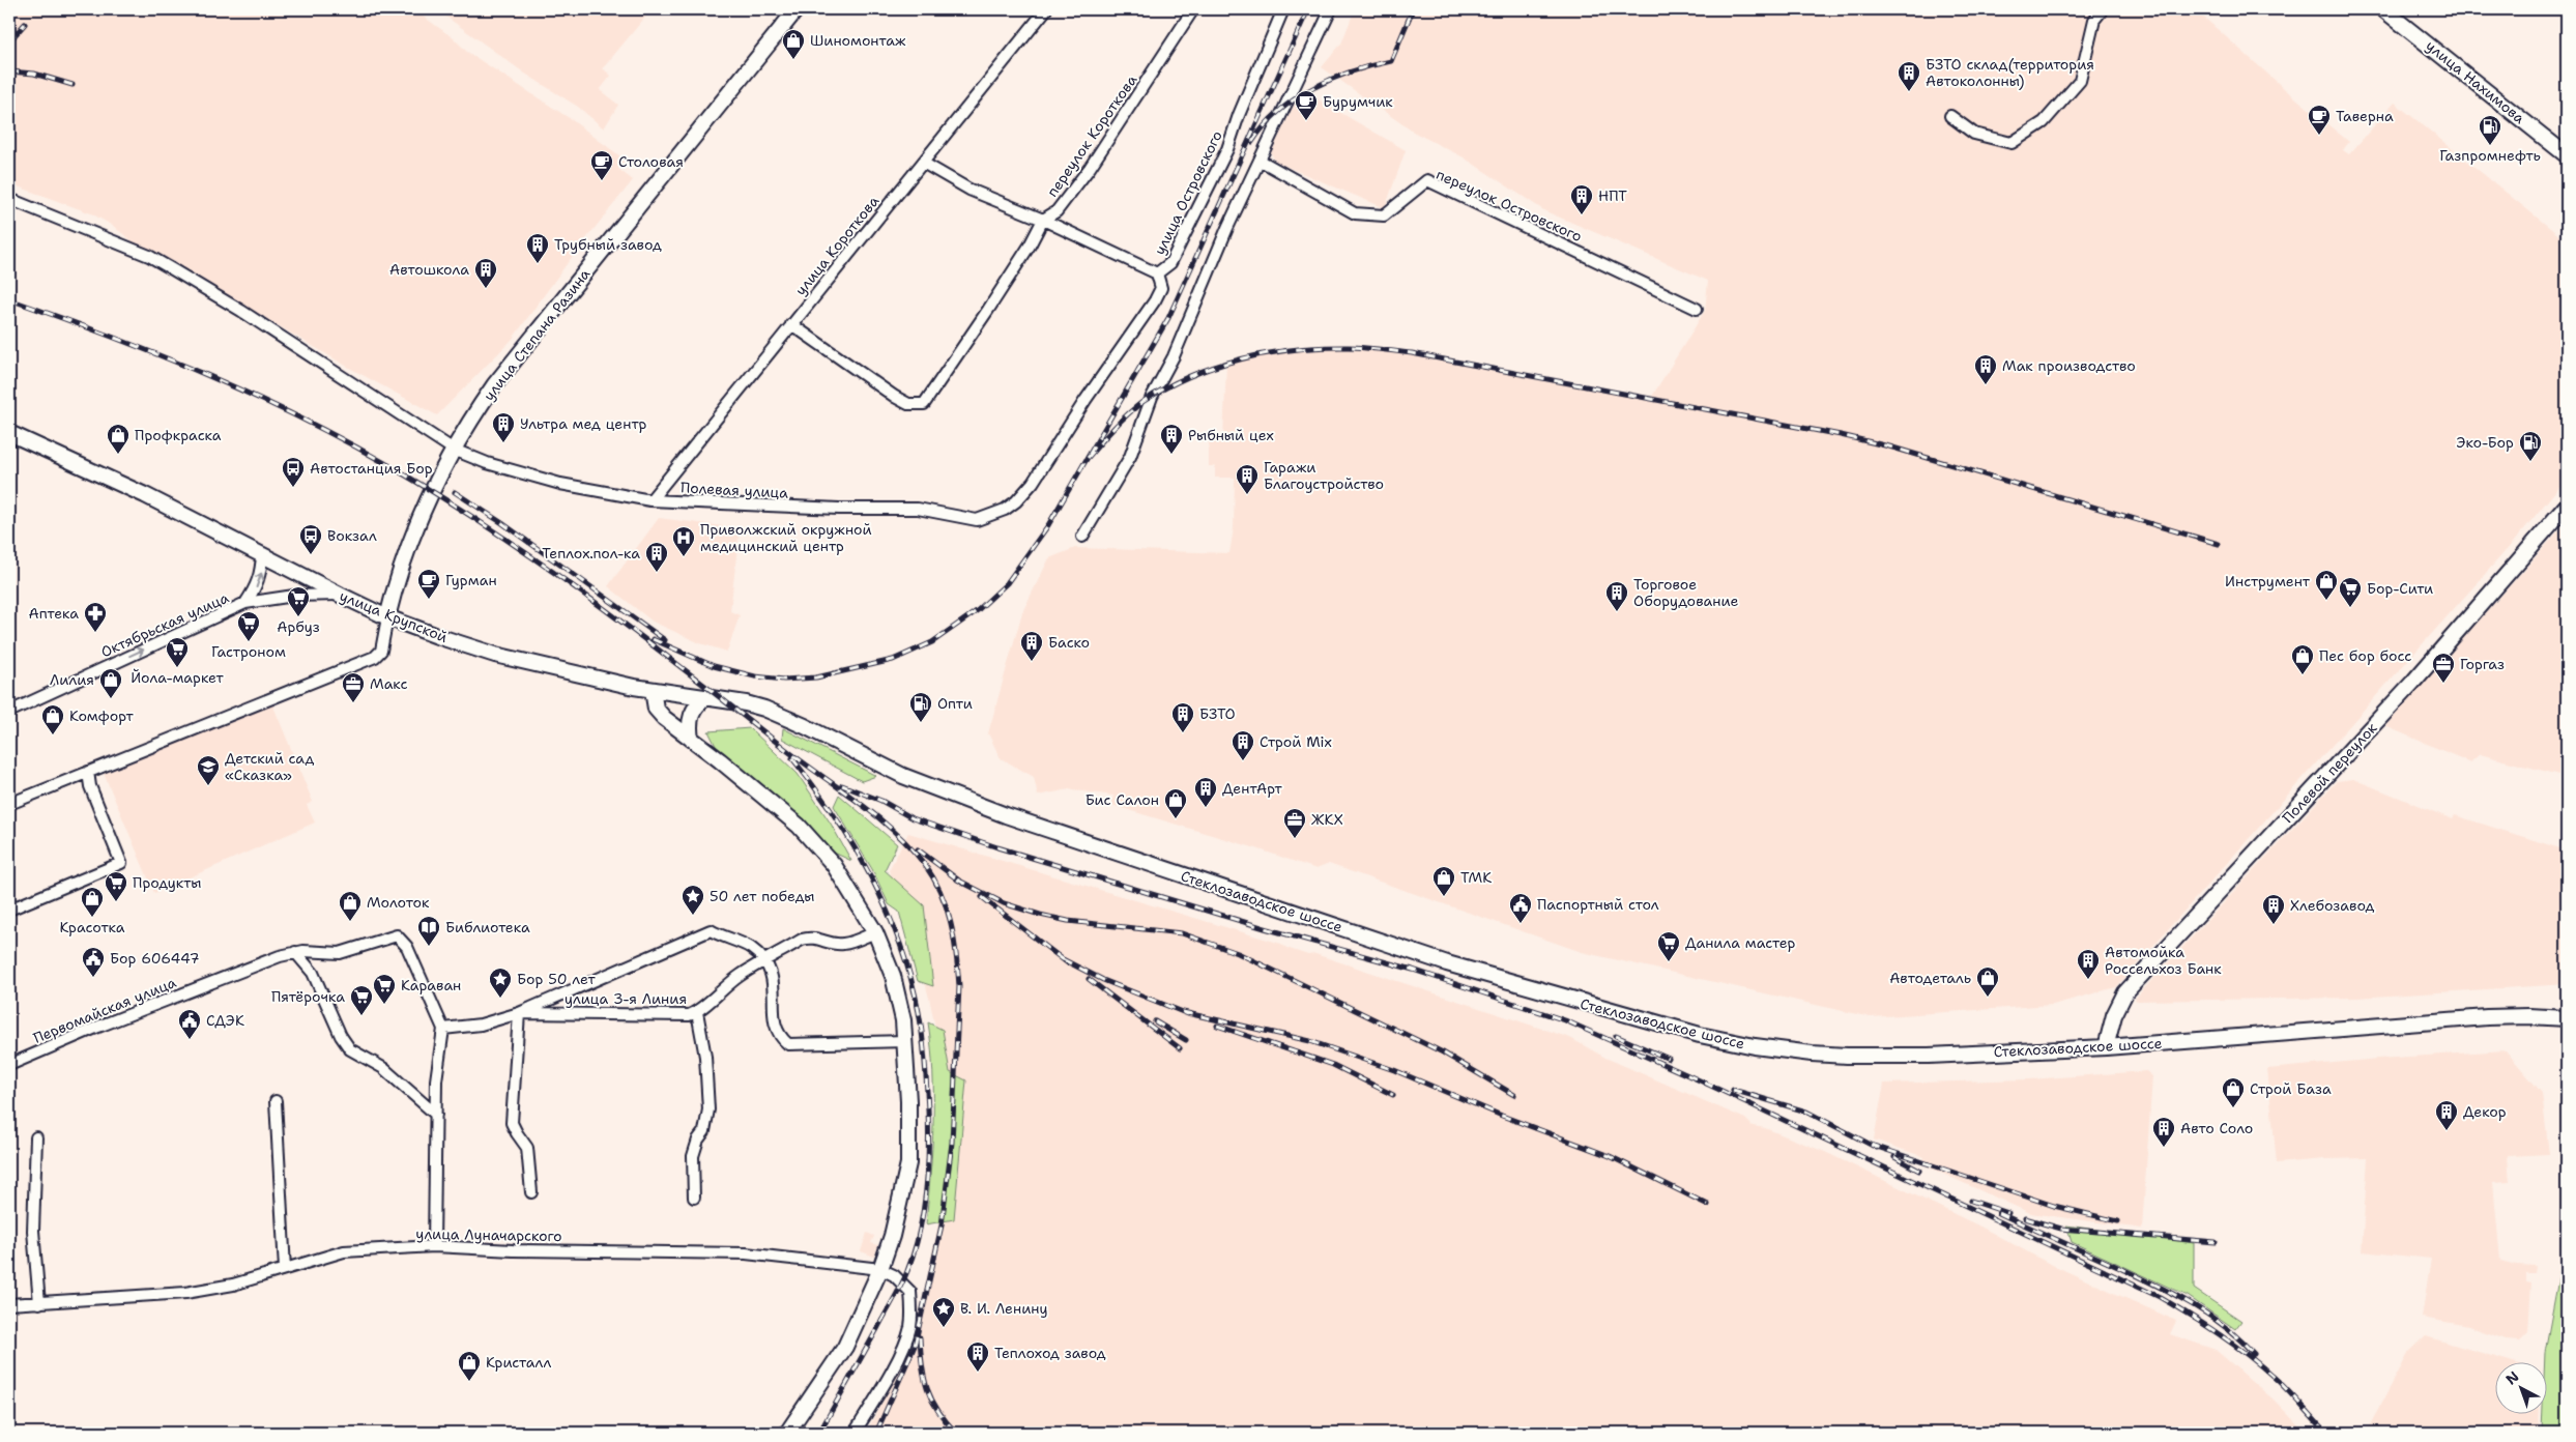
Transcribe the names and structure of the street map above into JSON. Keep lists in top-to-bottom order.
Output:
{
  "streets": {
    "main road": [
      "улица Нахимова",
      "улица Степана Разина",
      "улица Крупской",
      "Полевой переулок",
      "Стеклозаводское шоссе"
    ],
    "street": [
      "переулок Короткова",
      "улица Островского",
      "переулок Островского",
      "улица Короткова",
      "Полевая улица",
      "Октябрьская улица",
      "улица 3-я Линия",
      "Первомайская улица",
      "улица Луначарского"
    ]
  },
  "crossings": [
    ["переулок Короткова", "улица Короткова"],
    ["улица Островского", "Полевая улица"],
    ["улица Короткова", "Полевая улица"],
    ["улица Степана Разина", "Полевая улица"],
    ["улица Степана Разина", "улица Крупской"],
    ["улица Крупской", "Октябрьская улица"],
    ["улица Крупской", "Стеклозаводское шоссе"],
    ["Полевой переулок", "Стеклозаводское шоссе"],
    ["улица 3-я Линия", "Первомайская улица"]
  ],
  "places": {
    "shop": [
      "Шиномонтаж",
      "Профкраска",
      "Инструмент",
      "Пес бор босс",
      "Лилия",
      "Комфорт",
      "Бис Салон",
      "ТМК",
      "Красотка",
      "Молоток",
      "Автодеталь",
      "Строй База",
      "Кристалл"
    ],
    "building": [
      "БЗТО склад(территория Автоколонны)",
      "НПТ",
      "Трубный завод",
      "Автошкола",
      "Мак производство",
      "Ультра мед центр",
      "Рыбный цех",
      "Гаражи Благоустройство",
      "Теплох.пол-ка",
      "Торговое Оборудование",
      "Баско",
      "БЗТО",
      "Строй Mix",
      "ДентАрт",
      "Хлебозавод",
      "Автомойка Россельхоз Банк",
      "Декор",
      "Авто Соло",
      "Теплоход завод"
    ],
    "cafe": [
      "Бурумчик",
      "Таверна",
      "Столовая",
      "Гурман"
    ],
    "fuel station": ["Газпромнефть", "Эко-Бор", "Опти"],
    "bus stop": ["Автостанция Бор", "Вокзал"],
    "hospital": ["Приволжский окружной медицинский центр"],
    "supermarket": [
      "Бор-Сити",
      "Арбуз",
      "Гастроном",
      "Йола-маркет",
      "Продукты",
      "Данила мастер",
      "Караван",
      "Пятёрочка"
    ],
    "pharmacy": ["Аптека"],
    "office": ["Горгаз", "Макс", "ЖКХ"],
    "school or university": ["Детский сад «Сказка»"],
    "place": ["50 лет победы", "Бор 50 лет", "В. И. Ленину"],
    "public building": ["Паспортный стол", "Бор 606447", "СДЭК"],
    "library": ["Библиотека"]
  },
  "north": "top left"
}
